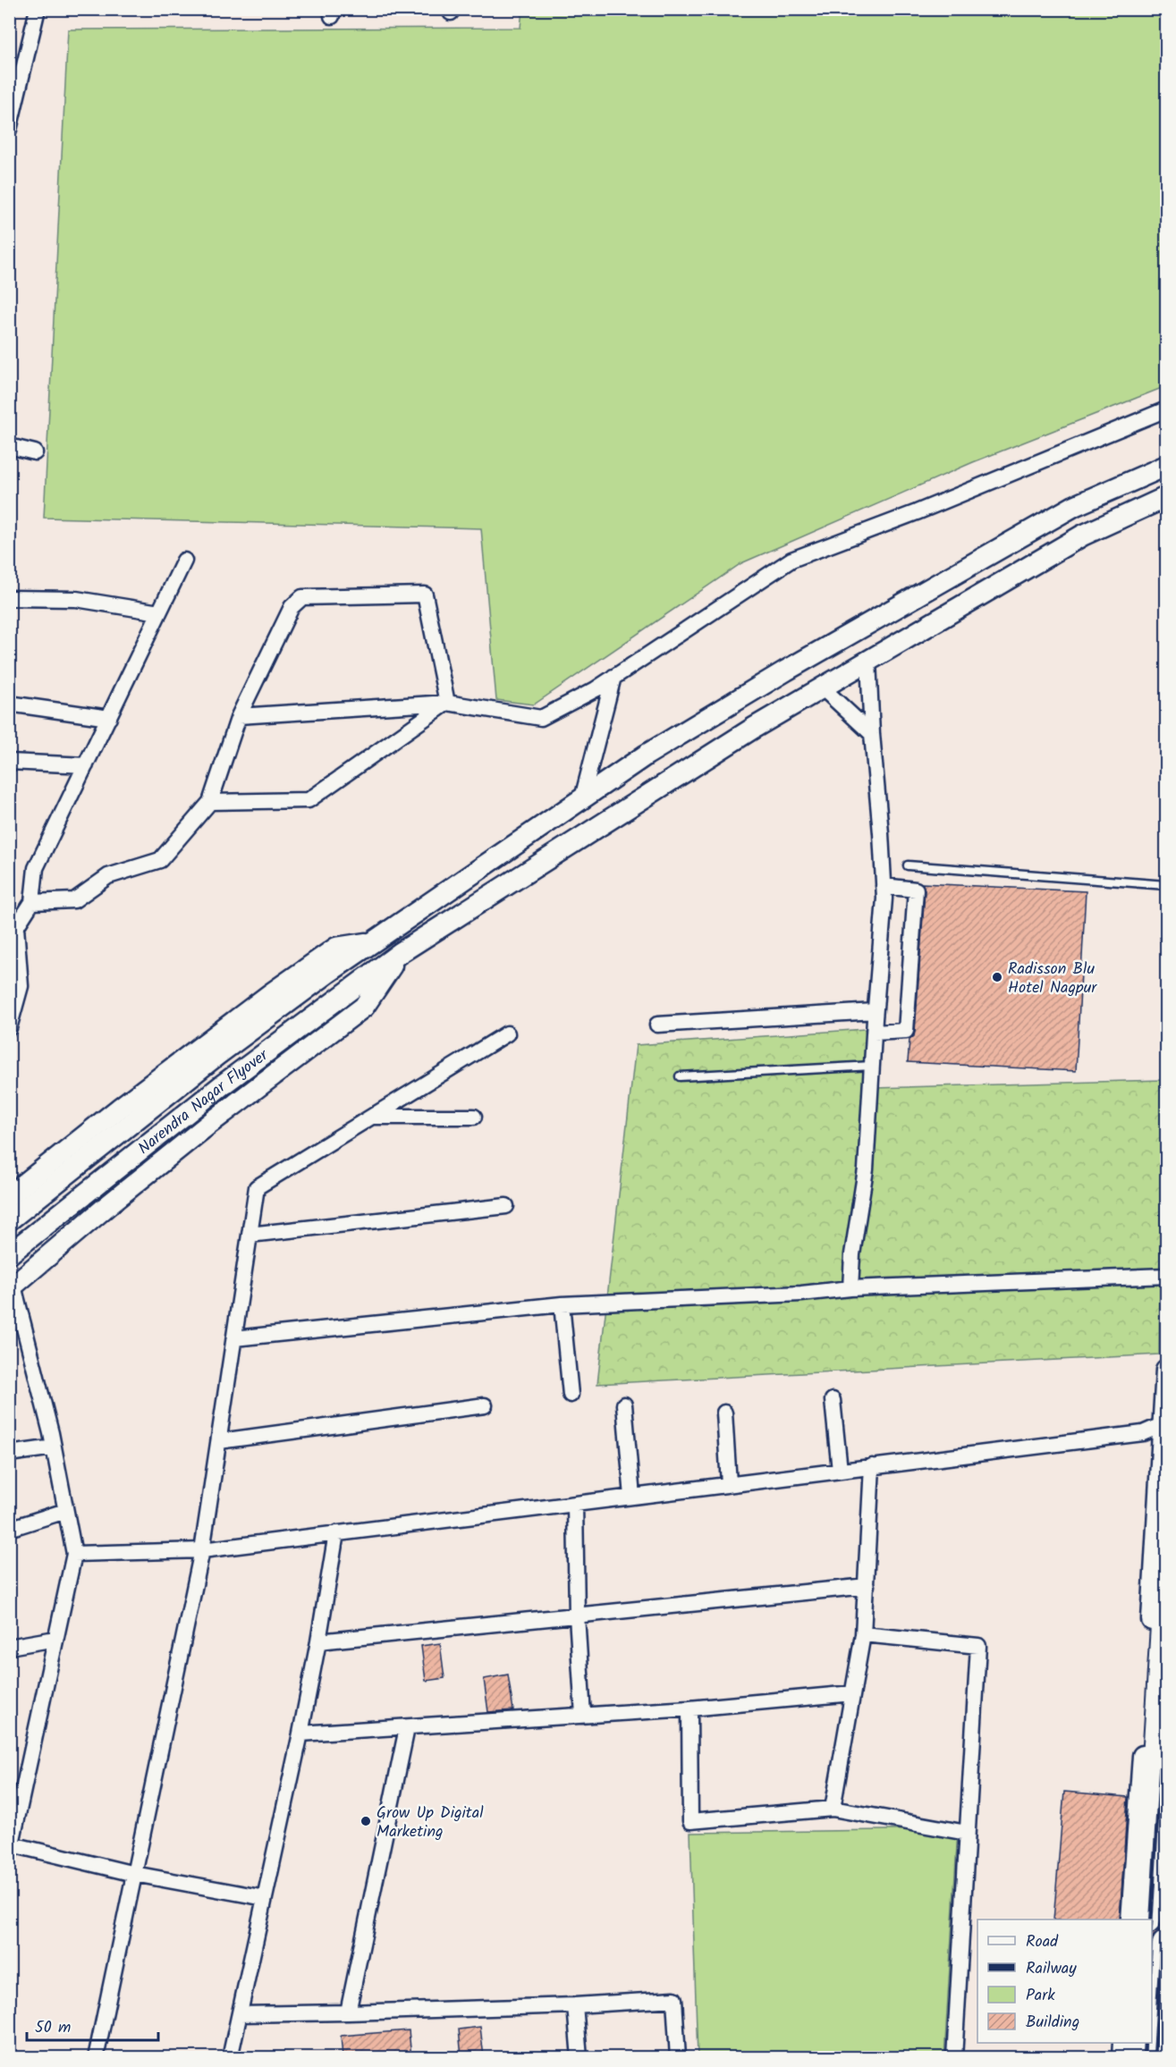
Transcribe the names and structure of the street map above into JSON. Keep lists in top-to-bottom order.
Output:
{
  "streets": {
    "main road": ["Narendra Nagar Flyover"]
  },
  "places": ["Radisson Blu Hotel Nagpur", "Grow Up Digital Marketing"],
  "legend": [
    "Road",
    "Railway",
    "Park",
    "Building"
  ],
  "scale_bar": "50 m"
}
